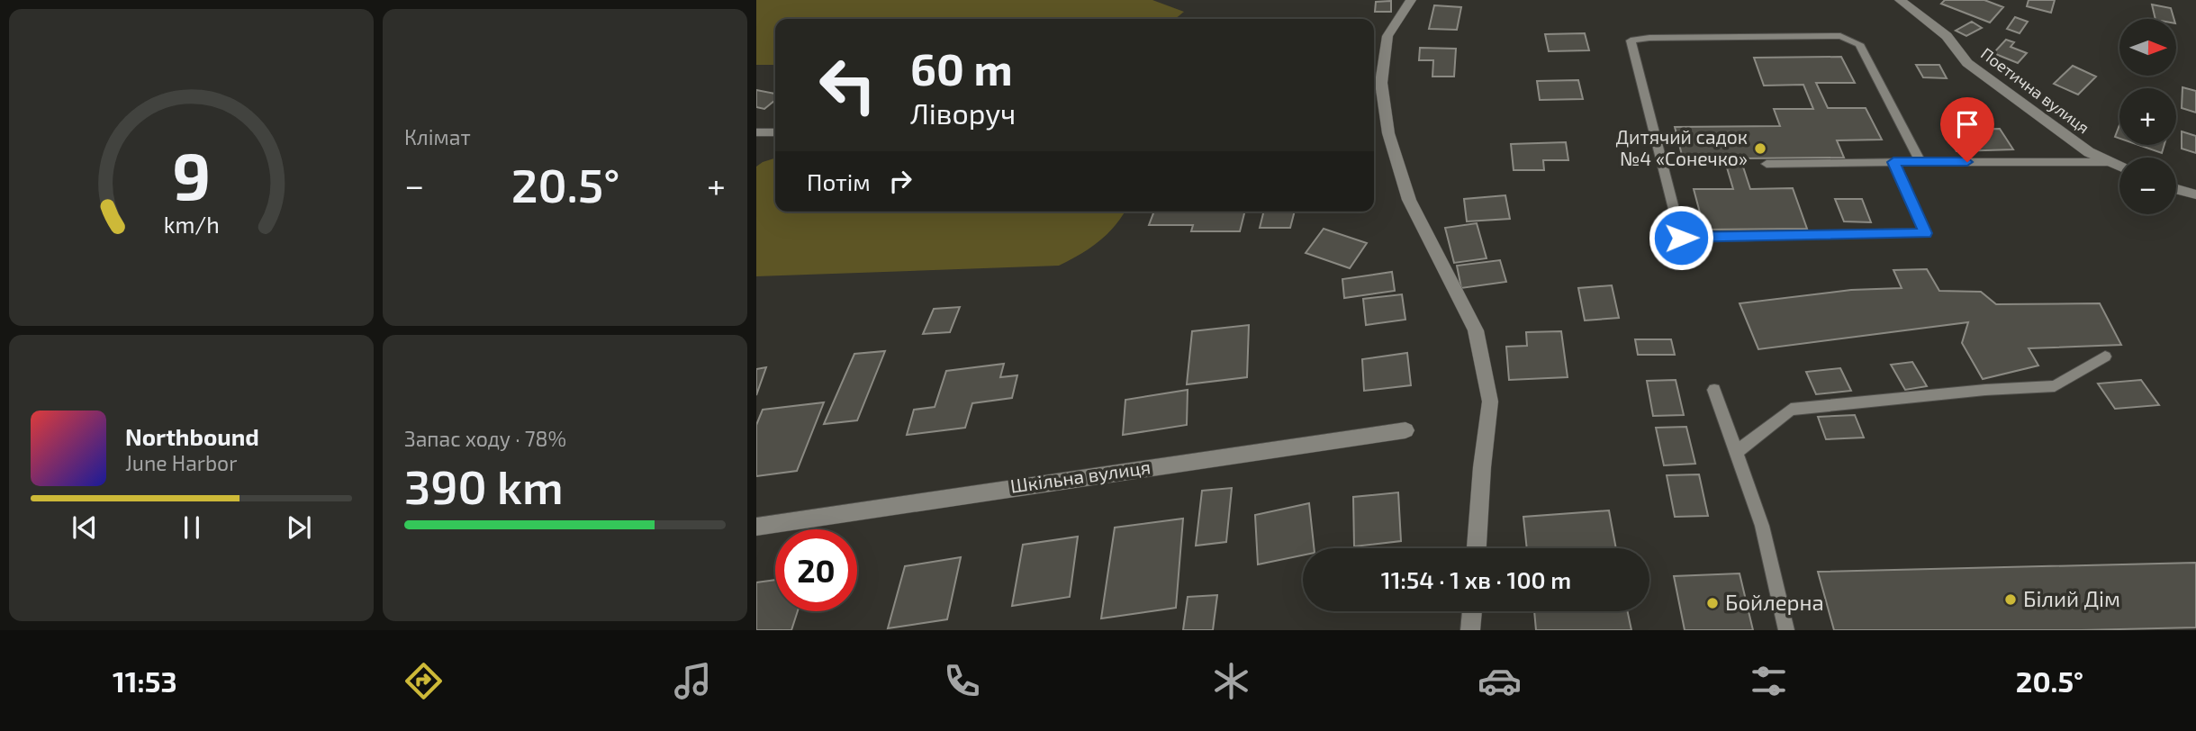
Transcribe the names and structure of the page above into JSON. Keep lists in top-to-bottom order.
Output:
{
  "streets": {
    "street": ["Поетична вулиця", "Шкільна вулиця"]
  },
  "places": ["Дитячий садок №4 «Сонечко»", "Білий Дім", "Бойлерна"],
  "north": "right",
  "page": {
    "tile": [
      "Клімат",
      ["Запас ходу · 78%", "390 km"]
    ],
    "map_buttons": ["+", "−"],
    "turn": ["60 m", "Ліворуч"],
    "then": "Потім",
    "heat": ["−", "20.5°", "+"],
    "song": ["Northbound", "June Harbor"],
    "limit": "20",
    "trip": "11:54 · 1 хв · 100 m",
    "tabs": ["11:53", "20.5°"],
    "gauge": ["9", "km/h"]
  }
}
